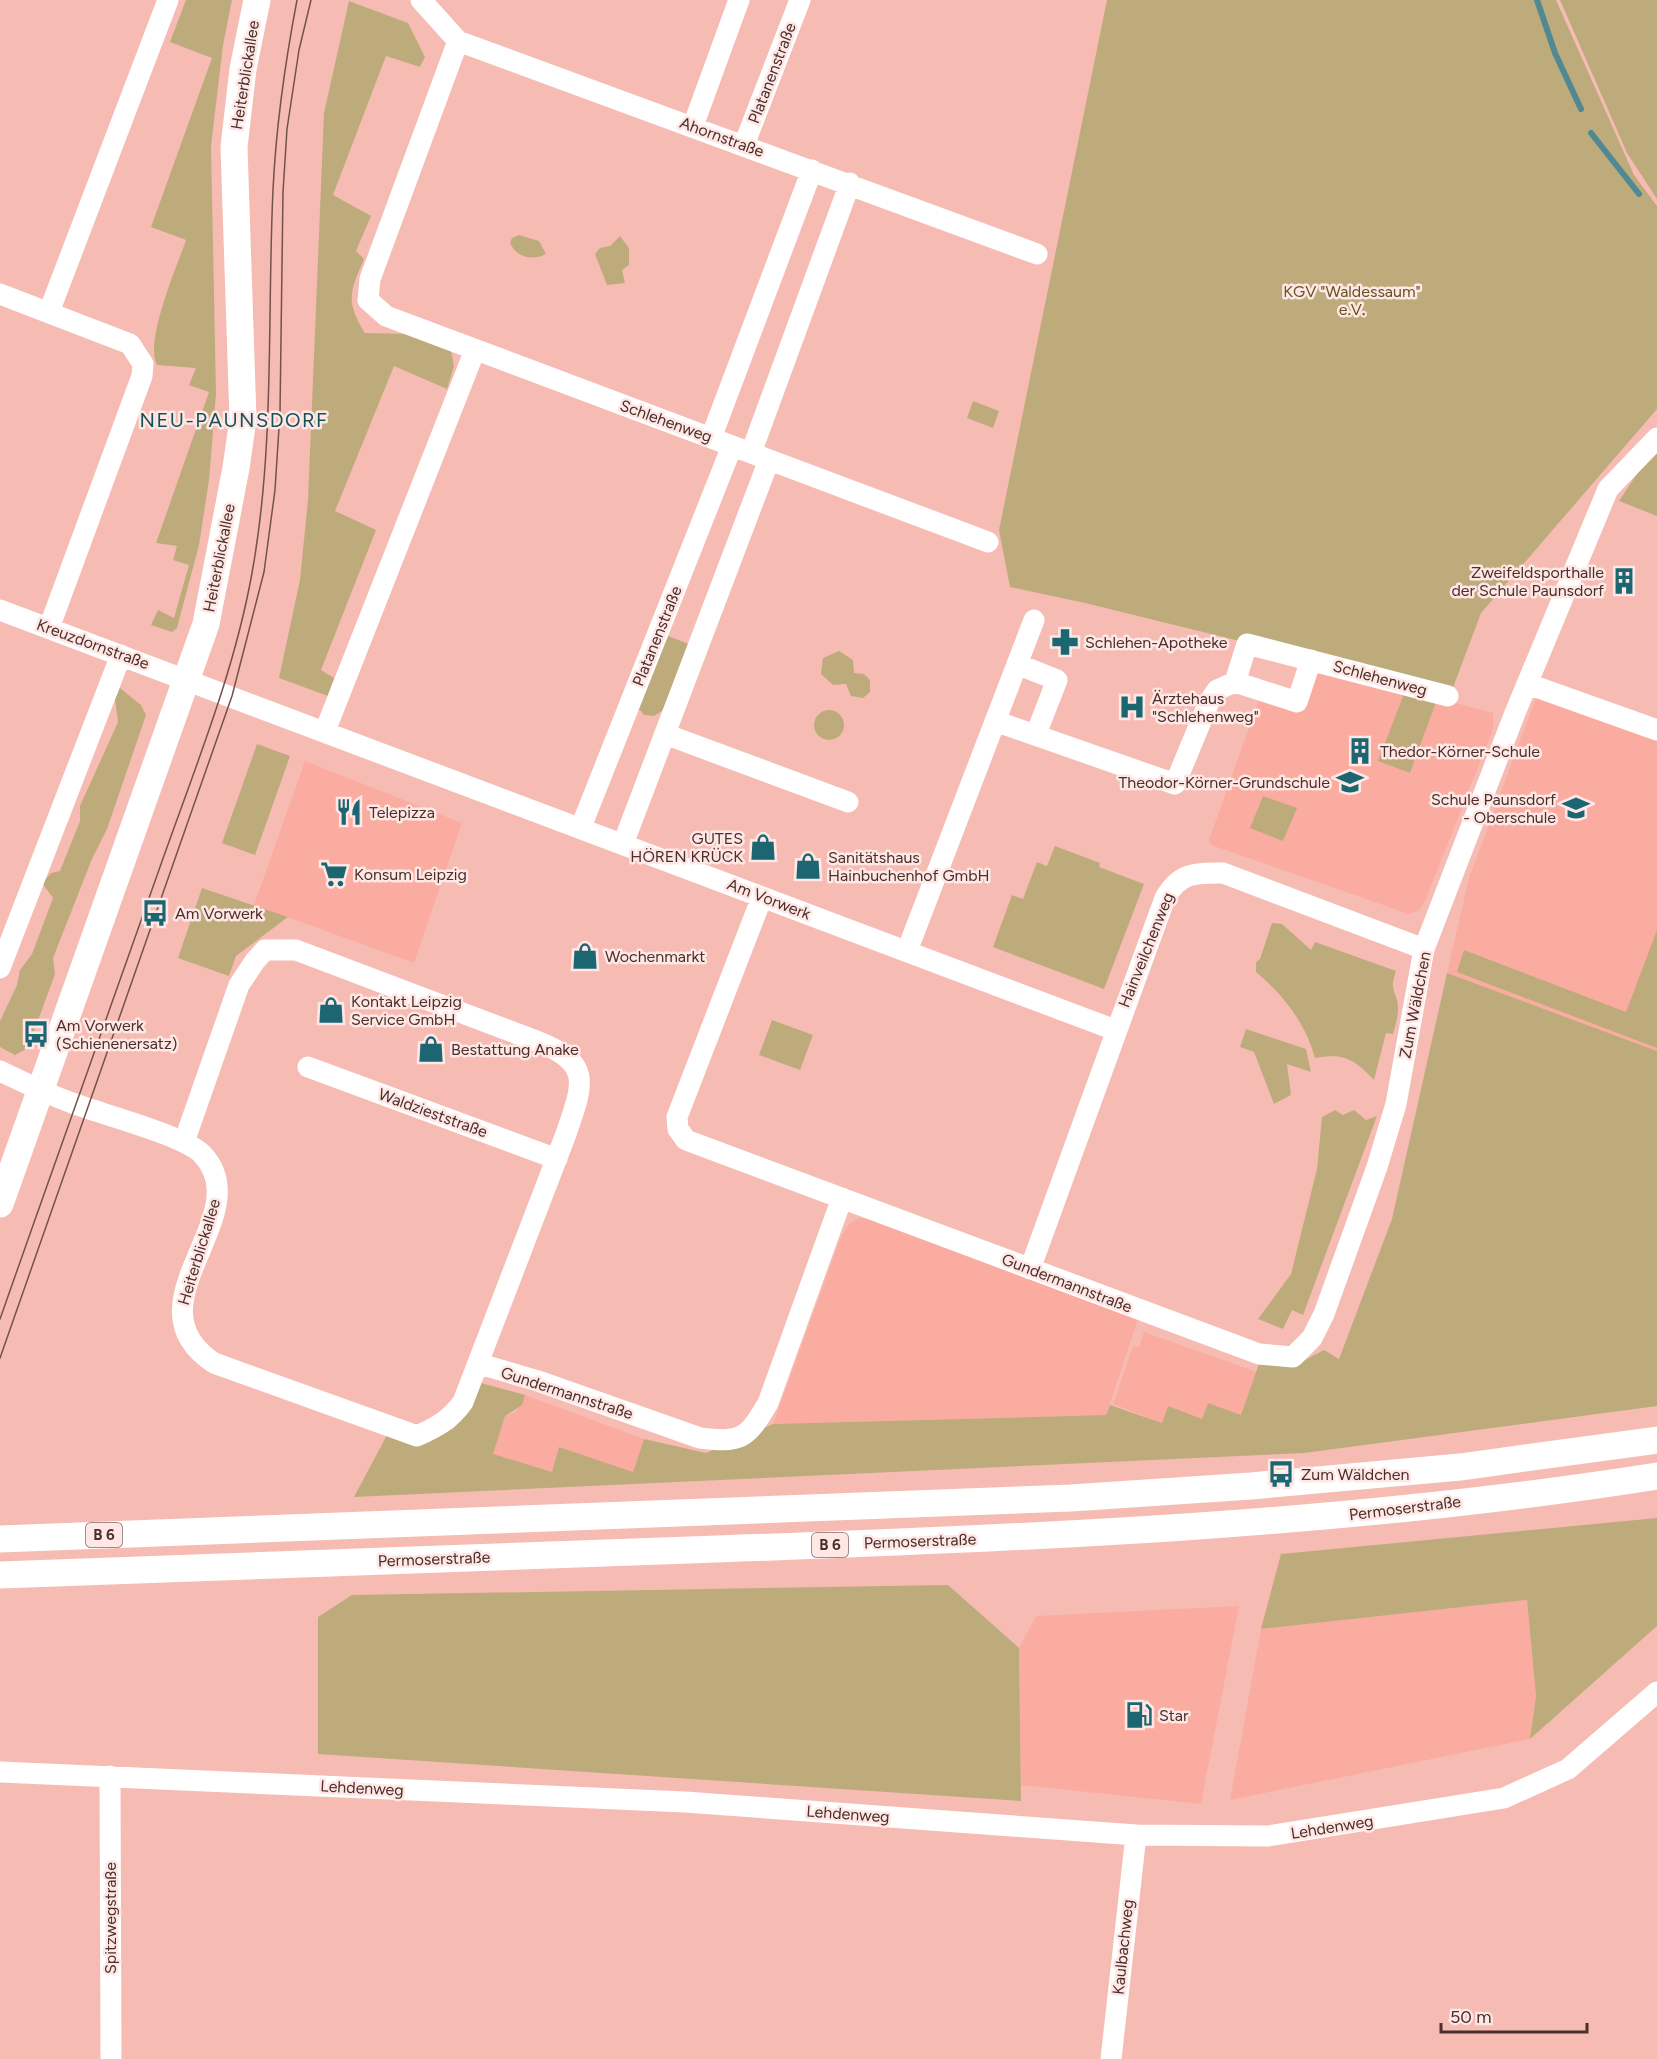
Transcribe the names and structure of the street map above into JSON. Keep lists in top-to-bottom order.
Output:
{
  "streets": {
    "main road": ["Heiterblickallee", "Permoserstraße", "B 6"],
    "street": [
      "Platanenstraße",
      "Ahornstraße",
      "Schlehenweg",
      "Kreuzdornstraße",
      "Am Vorwerk",
      "Hainveilchenweg",
      "Zum Wäldchen",
      "Waldzieststraße",
      "Gundermannstraße",
      "Lehdenweg",
      "Spitzwegstraße",
      "Kaulbachweg"
    ]
  },
  "crossings": [
    ["Platanenstraße", "Ahornstraße"],
    ["Platanenstraße", "Schlehenweg"],
    ["Platanenstraße", "Am Vorwerk"],
    ["Heiterblickallee", "Kreuzdornstraße"],
    ["Heiterblickallee", "Am Vorwerk"],
    ["Heiterblickallee", "Gundermannstraße"],
    ["Ahornstraße", "Schlehenweg"],
    ["Kreuzdornstraße", "Am Vorwerk"],
    ["Am Vorwerk", "Hainveilchenweg"],
    ["Am Vorwerk", "Gundermannstraße"],
    ["Hainveilchenweg", "Zum Wäldchen"],
    ["Hainveilchenweg", "Gundermannstraße"],
    ["Zum Wäldchen", "Gundermannstraße"],
    ["Lehdenweg", "Spitzwegstraße"],
    ["Lehdenweg", "Kaulbachweg"]
  ],
  "districts": ["NEU-PAUNSDORF"],
  "parks": ["KGV \"Waldessaum\" e.V."],
  "places": {
    "building": ["Zweifeldsporthalle der Schule Paunsdorf", "Thedor-Körner-Schule"],
    "pharmacy": ["Schlehen-Apotheke"],
    "hospital": ["Ärztehaus \"Schlehenweg\""],
    "school or university": ["Theodor-Körner-Grundschule", "Schule Paunsdorf - Oberschule"],
    "restaurant": ["Telepizza"],
    "shop": [
      "GUTES HÖREN KRÜCK",
      "Sanitätshaus Hainbuchenhof GmbH",
      "Wochenmarkt",
      "Kontakt Leipzig Service GmbH",
      "Bestattung Anake"
    ],
    "supermarket": ["Konsum Leipzig"],
    "bus stop": ["Am Vorwerk", "Am Vorwerk (Schienenersatz)", "Zum Wäldchen"],
    "fuel station": ["Star"]
  },
  "scale_bar": "50 m"
}
